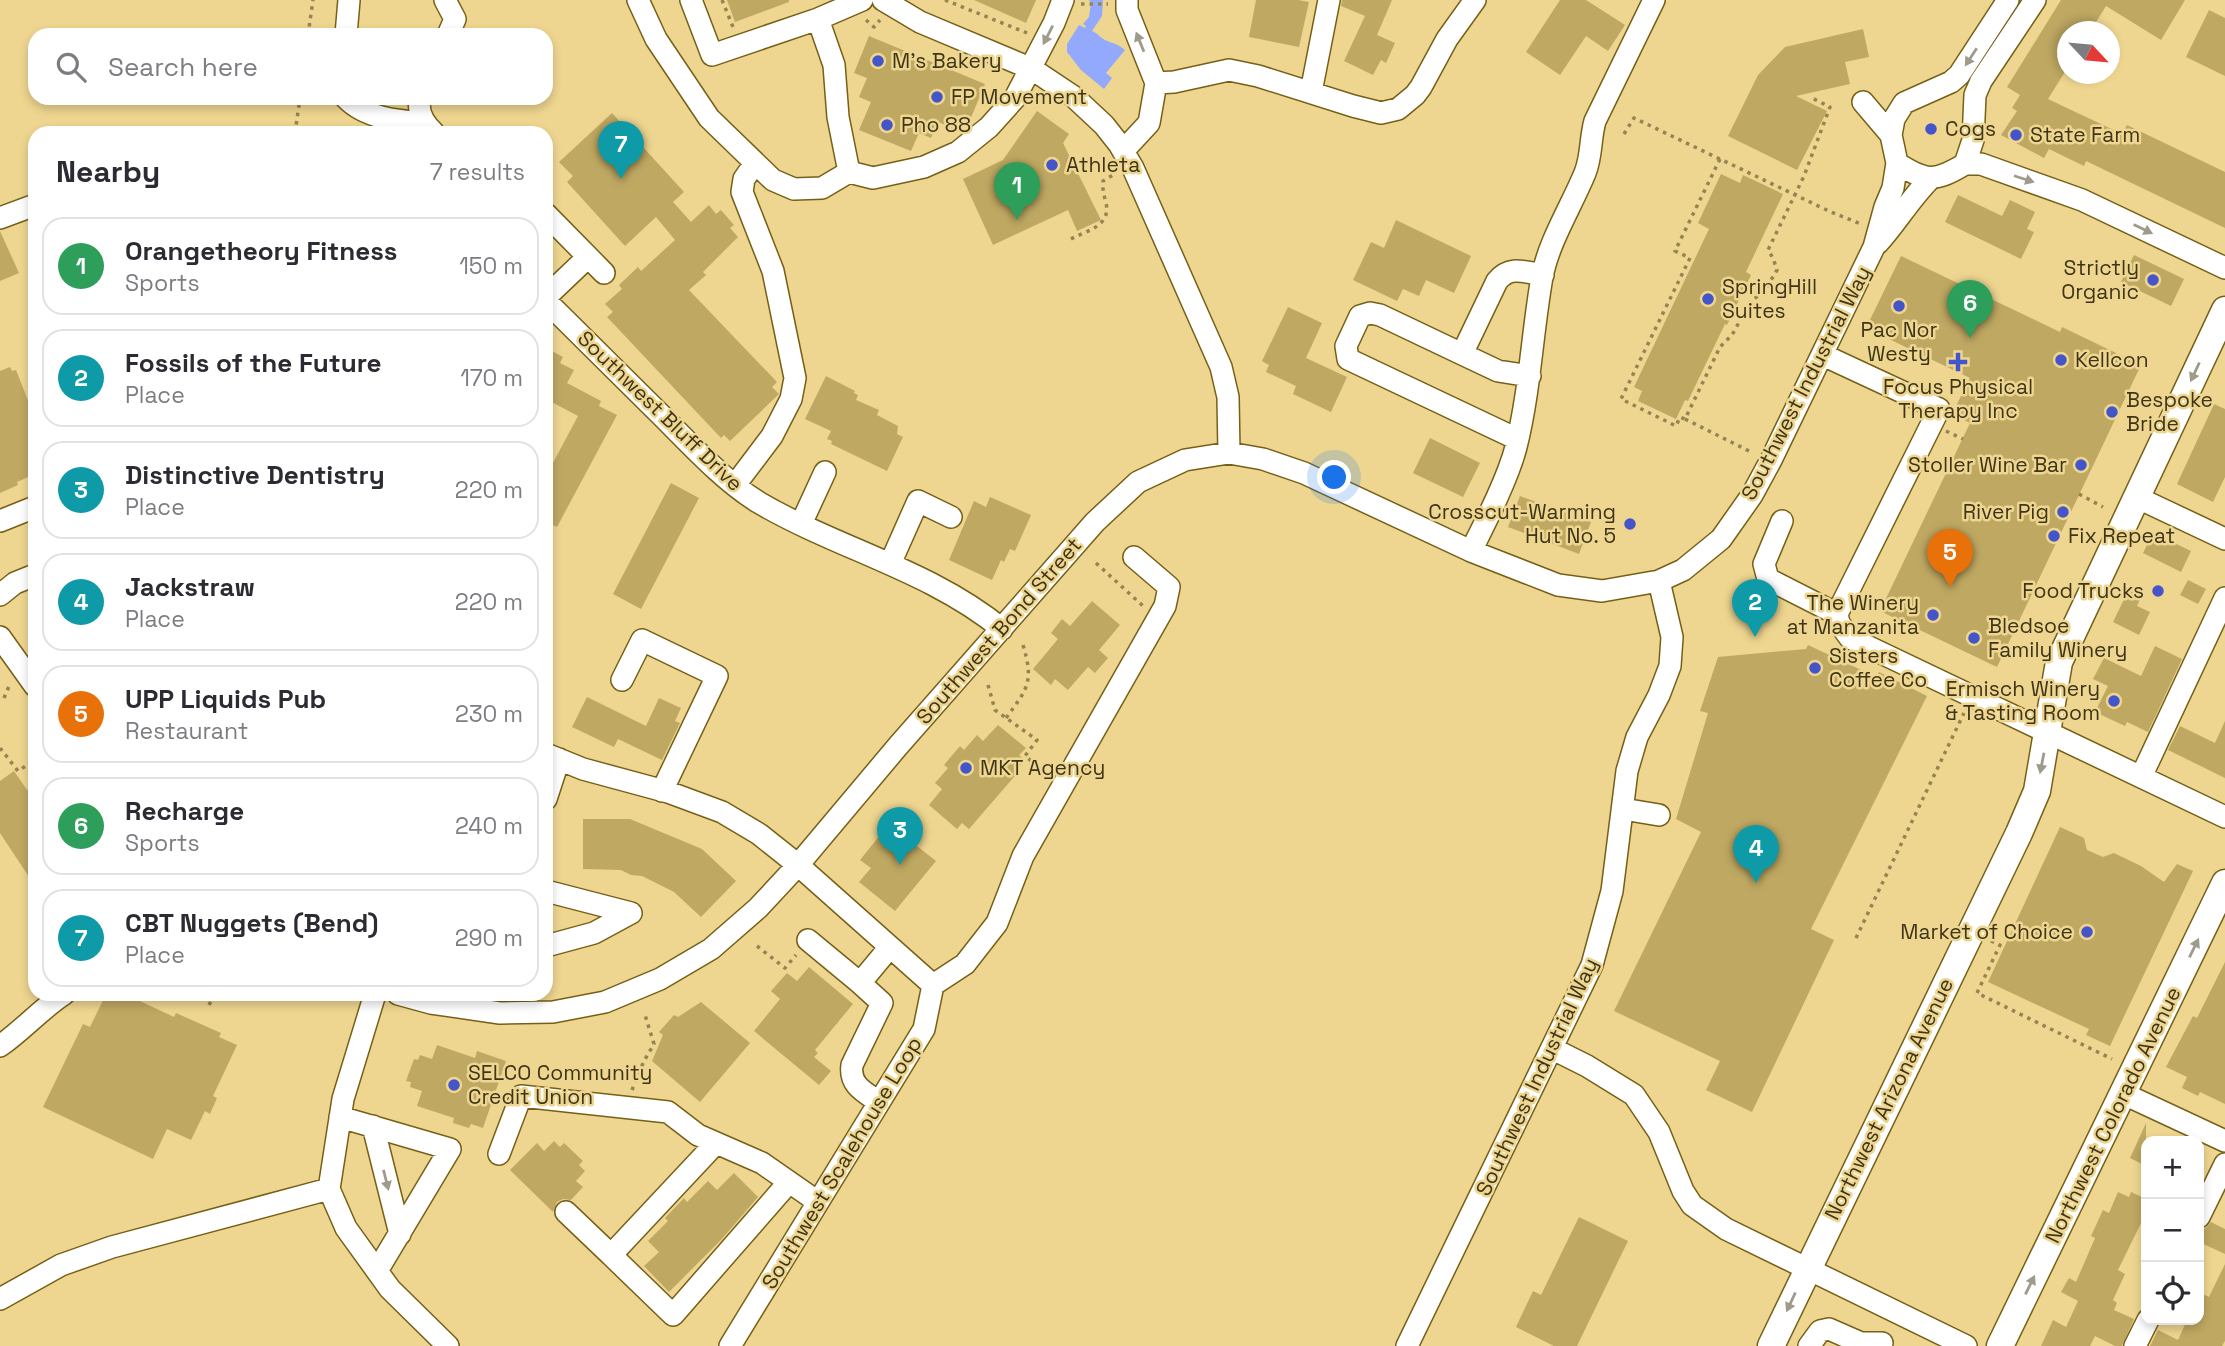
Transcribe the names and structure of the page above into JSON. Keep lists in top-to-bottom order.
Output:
{
  "streets": {
    "main road": ["Northwest Arizona Avenue", "Northwest Colorado Avenue"],
    "street": [
      "Southwest Industrial Way",
      "Southwest Bluff Drive",
      "Southwest Bond Street",
      "Southwest Scalehouse Loop"
    ]
  },
  "crossings": [
    ["Southwest Industrial Way", "Southwest Bond Street"],
    ["Southwest Bluff Drive", "Southwest Bond Street"]
  ],
  "one_way": ["Northwest Arizona Avenue", "Northwest Colorado Avenue"],
  "places": {
    "other": [
      "M's Bakery",
      "FP Movement",
      "Pho 88",
      "Cogs",
      "State Farm",
      "Athleta",
      "Strictly Organic",
      "SpringHill Suites",
      "Pac Nor Westy",
      "Kellcon",
      "Bespoke Bride",
      "Stoller Wine Bar",
      "River Pig",
      "Crosscut-Warming Hut No. 5",
      "Fix Repeat",
      "Food Trucks",
      "The Winery at Manzanita",
      "Bledsoe Family Winery",
      "Sisters Coffee Co",
      "Ermisch Winery & Tasting Room",
      "MKT Agency",
      "Market of Choice",
      "SELCO Community Credit Union"
    ],
    "health": ["Focus Physical Therapy Inc"]
  },
  "north": "bottom right",
  "page": {
    "search": "Search here",
    "pins": [
      "7",
      "1",
      "6",
      "5",
      "2",
      "3",
      "4"
    ],
    "heading": ["Nearby", "7 results"],
    "list": [
      {
        "mark": "1",
        "name": "Orangetheory Fitness",
        "note": "Sports",
        "value": "150 m"
      },
      {
        "mark": "2",
        "name": "Fossils of the Future",
        "note": "Place",
        "value": "170 m"
      },
      {
        "mark": "3",
        "name": "Distinctive Dentistry",
        "note": "Place",
        "value": "220 m"
      },
      {
        "mark": "4",
        "name": "Jackstraw",
        "note": "Place",
        "value": "220 m"
      },
      {
        "mark": "5",
        "name": "UPP Liquids Pub",
        "note": "Restaurant",
        "value": "230 m"
      },
      {
        "mark": "6",
        "name": "Recharge",
        "note": "Sports",
        "value": "240 m"
      },
      {
        "mark": "7",
        "name": "CBT Nuggets (Bend)",
        "note": "Place",
        "value": "290 m"
      }
    ],
    "map_buttons": ["+", "−"]
  }
}
